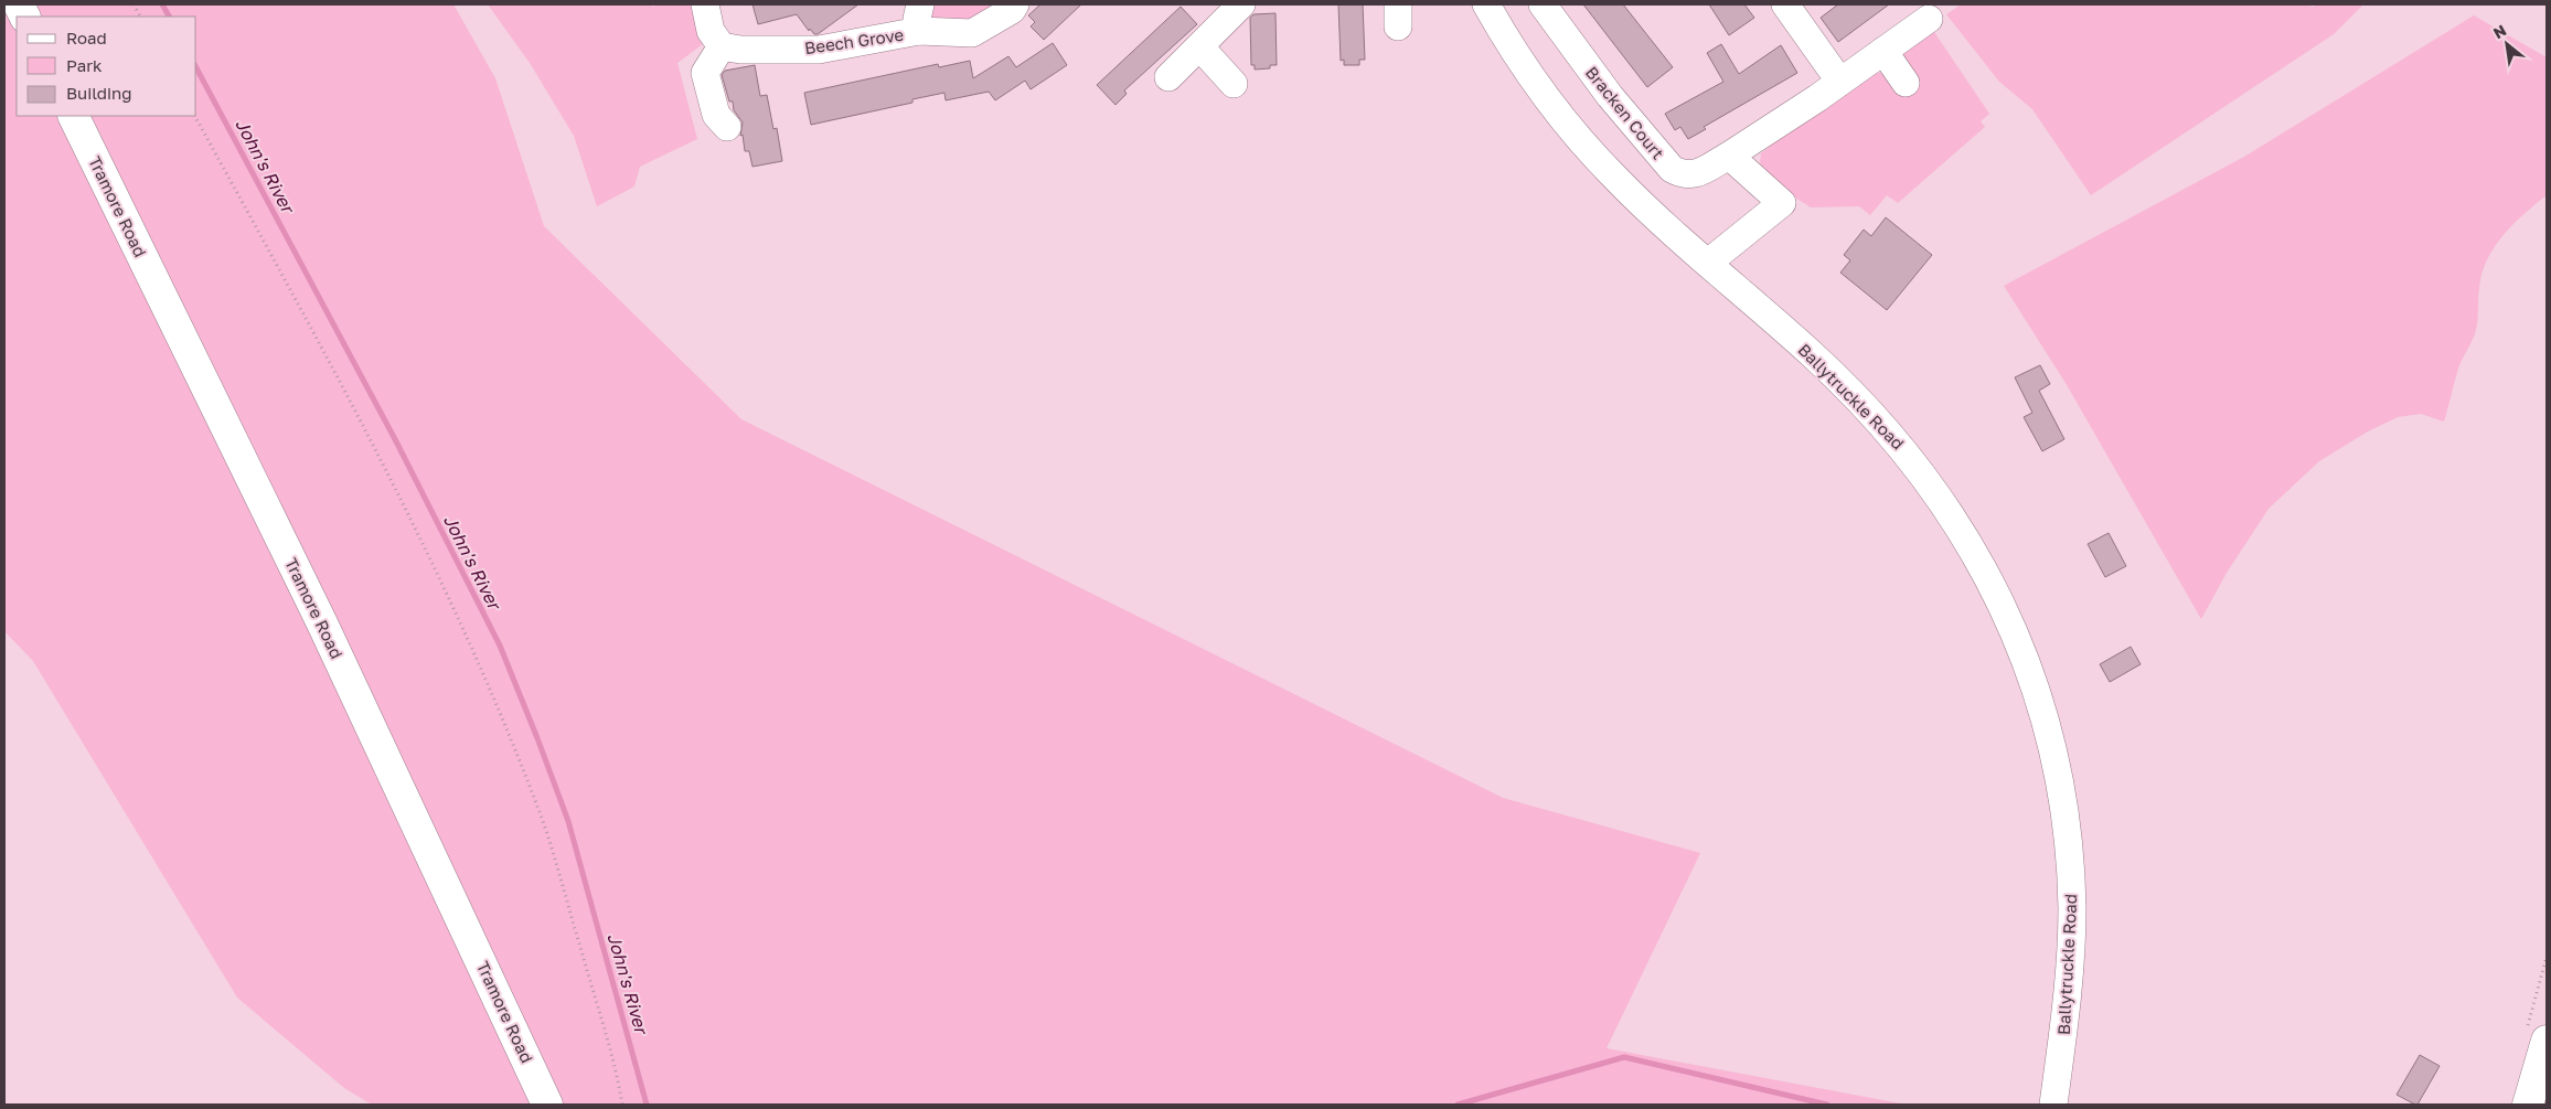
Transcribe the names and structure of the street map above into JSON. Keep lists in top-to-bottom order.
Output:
{
  "streets": {
    "main road": ["Tramore Road"],
    "street": ["Beech Grove", "Bracken Court", "Ballytruckle Road"]
  },
  "water": ["John's River"],
  "legend": ["Road", "Park", "Building"],
  "north": "top left"
}
